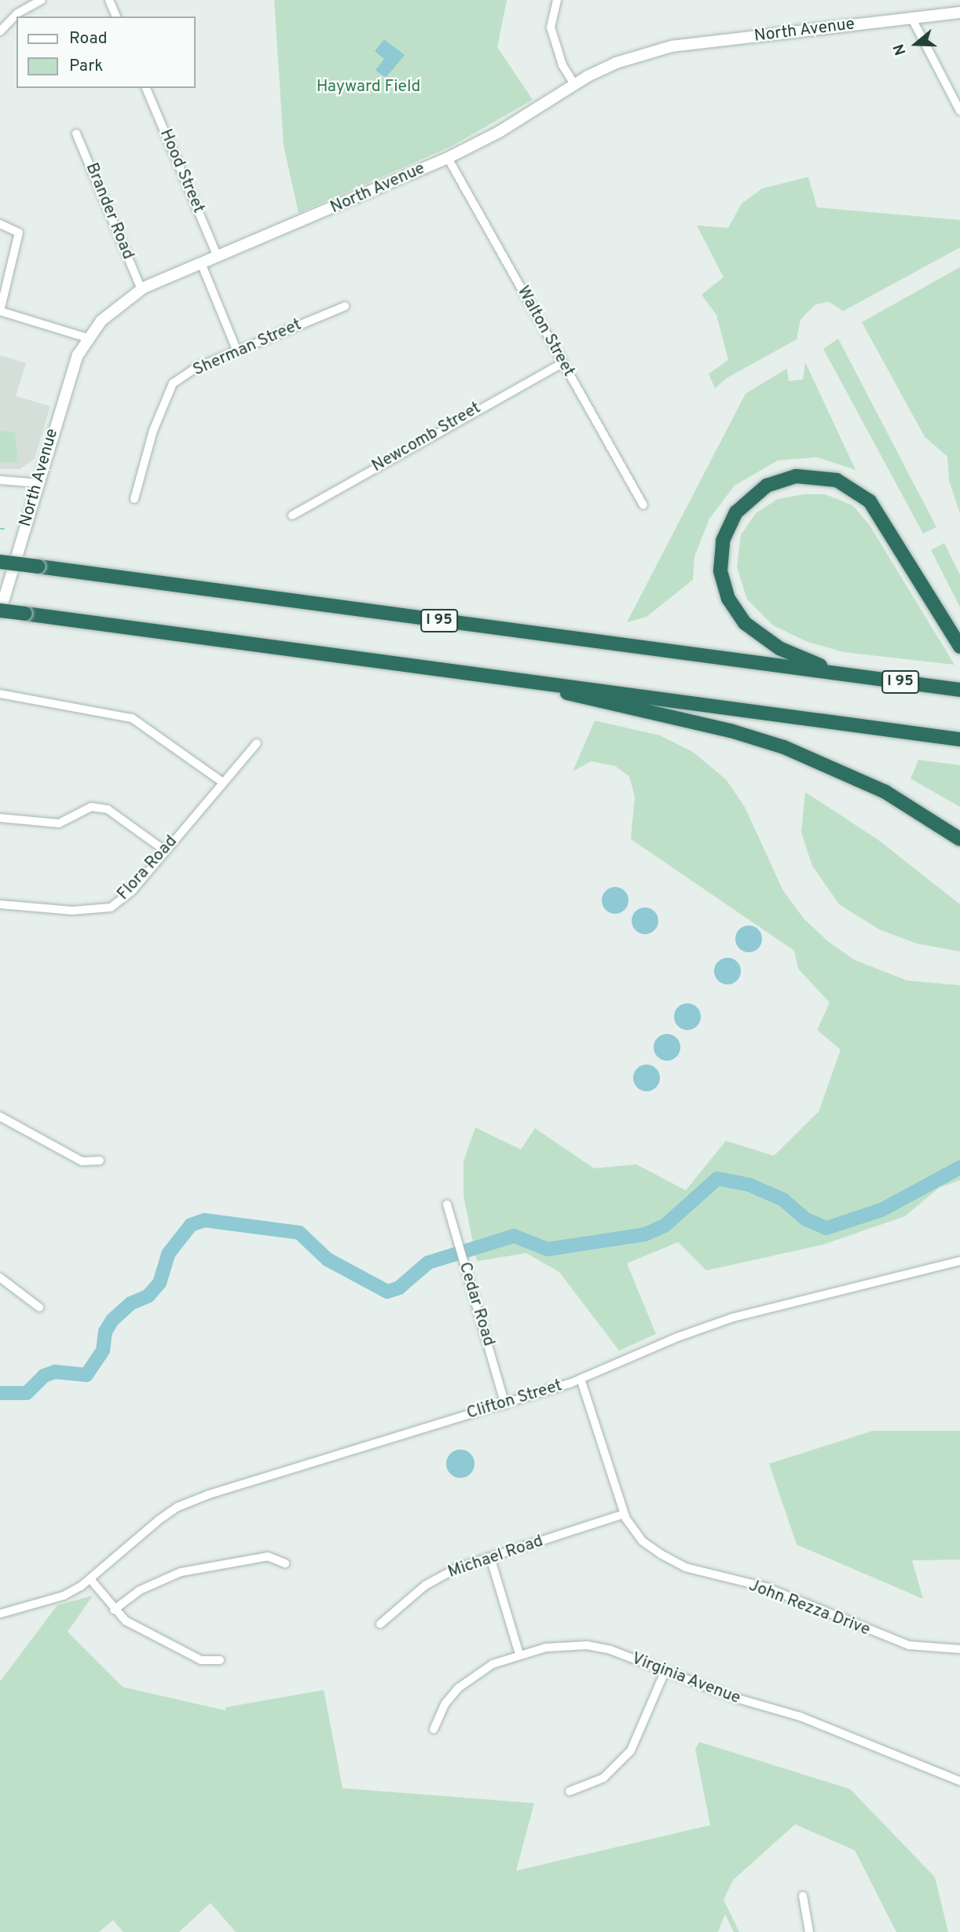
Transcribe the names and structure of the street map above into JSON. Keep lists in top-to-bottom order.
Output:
{
  "streets": {
    "highway": ["I 95"],
    "main road": ["North Avenue"],
    "street": [
      "Hood Street",
      "Brander Road",
      "Walton Street",
      "Sherman Street",
      "Newcomb Street",
      "Flora Road",
      "Cedar Road",
      "Clifton Street",
      "Michael Road",
      "John Rezza Drive",
      "Virginia Avenue"
    ]
  },
  "crossings": [
    ["North Avenue", "Hood Street"],
    ["North Avenue", "Brander Road"],
    ["North Avenue", "Walton Street"],
    ["Walton Street", "Newcomb Street"],
    ["Cedar Road", "Clifton Street"],
    ["Clifton Street", "John Rezza Drive"],
    ["Michael Road", "John Rezza Drive"]
  ],
  "parks": ["Hayward Field"],
  "legend": ["Road", "Park"],
  "north": "left"
}
